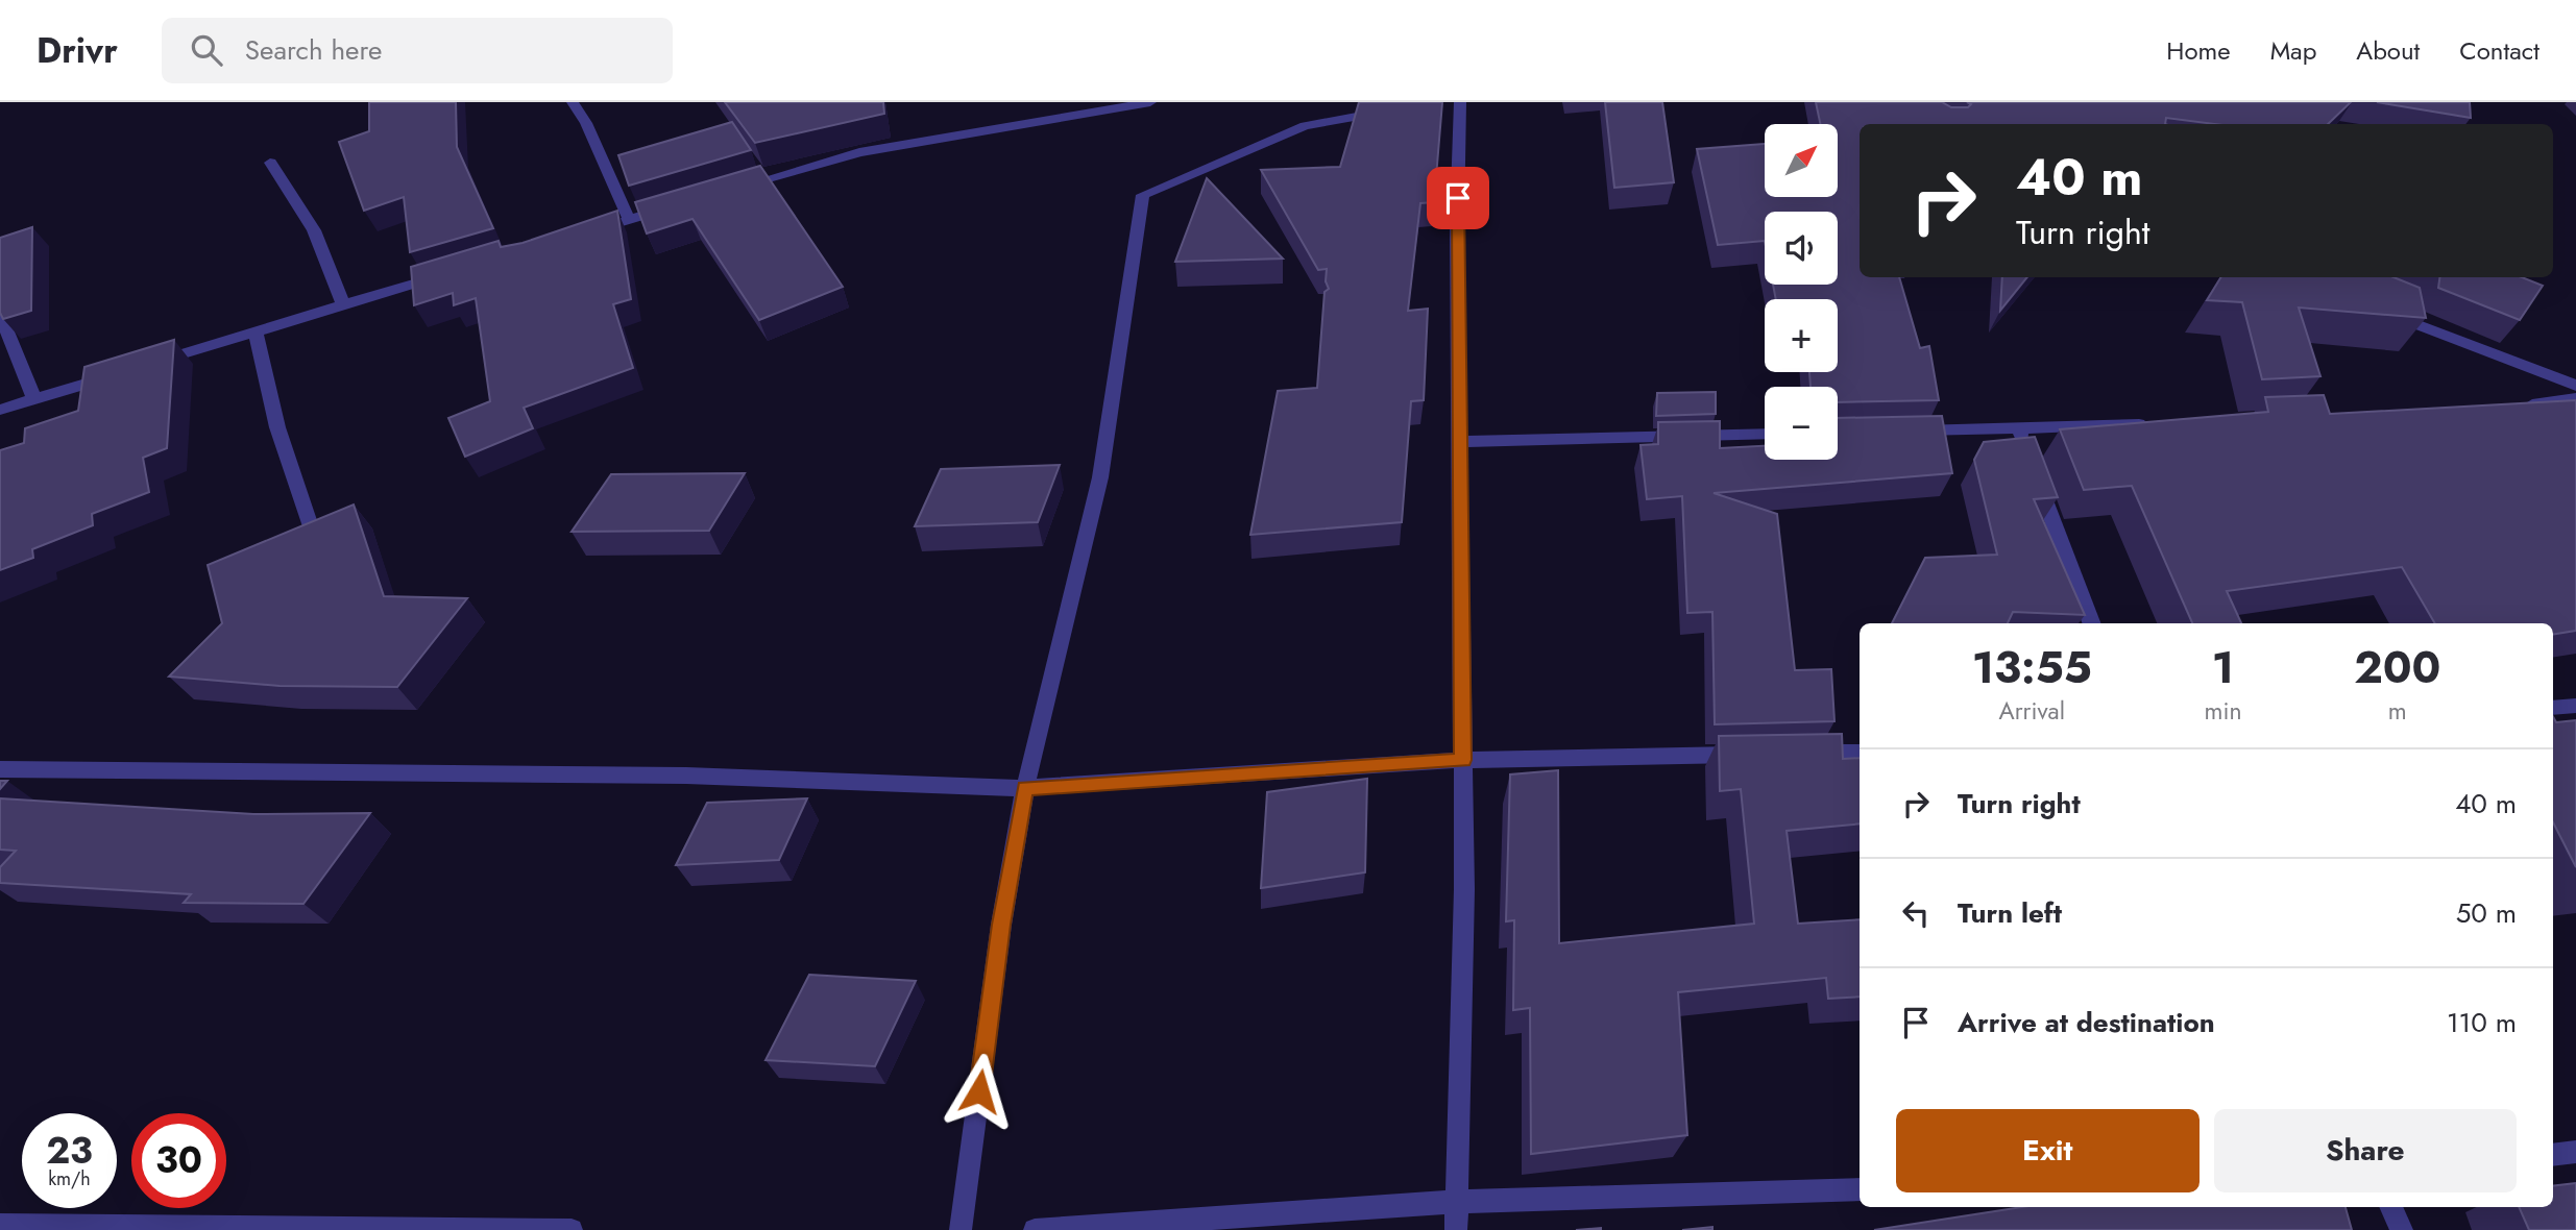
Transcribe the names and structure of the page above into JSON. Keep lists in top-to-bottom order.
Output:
{
  "north": "top right",
  "page": {
    "header": "Drivr",
    "search": "Search here",
    "nav": [
      "Home",
      "Map",
      "About",
      "Contact"
    ],
    "map_buttons": ["+", "−"],
    "turn": ["40 m", "Turn right"],
    "eta": [
      "13:55",
      "Arrival",
      "1",
      "min",
      "200",
      "m"
    ],
    "list": [
      {
        "name": "Turn right",
        "value": "40 m"
      },
      {
        "name": "Turn left",
        "value": "50 m"
      },
      {
        "name": "Arrive at destination",
        "value": "110 m"
      }
    ],
    "buttons": ["Exit", "Share"],
    "speed": "23 km/h",
    "limit": "30"
  }
}
